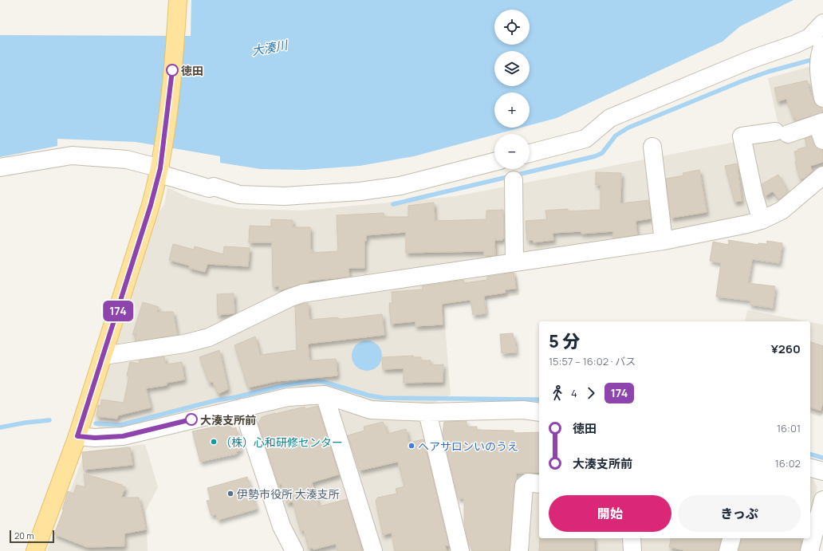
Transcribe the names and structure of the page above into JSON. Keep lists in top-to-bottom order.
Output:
{
  "water": ["大湊川"],
  "places": [
    "徳田",
    "大湊支所前",
    "（株）心和研修センター",
    "ヘアサロンいのうえ",
    "伊勢市役所 大湊支所"
  ],
  "lines": ["bus line 174"],
  "scale_bar": "20 m",
  "page": {
    "on_map": "174",
    "map_buttons": ["+", "−"],
    "heading": ["5 分", "15:57 – 16:02 · バス", "¥260"],
    "legs": ["4", "174"],
    "list": [
      {
        "name": "徳田",
        "value": "16:01"
      },
      {
        "name": "大湊支所前",
        "value": "16:02"
      }
    ],
    "buttons": ["開始", "きっぷ"],
    "scale": "20 m"
  }
}
